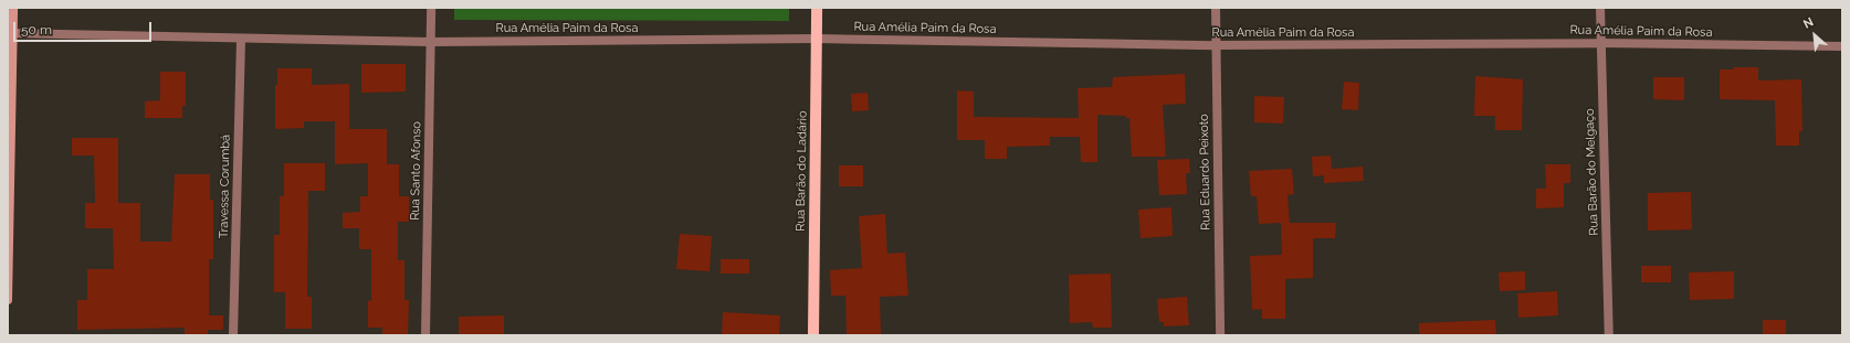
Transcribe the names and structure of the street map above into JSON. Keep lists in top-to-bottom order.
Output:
{
  "streets": {
    "main road": ["Rua Barão do Ladário"],
    "street": [
      "Rua Amélia Paim da Rosa",
      "Rua Santo Afonso",
      "Rua Eduardo Peixoto",
      "Rua Barão do Melgaço",
      "Travessa Corumbá"
    ]
  },
  "crossings": [
    ["Rua Amélia Paim da Rosa", "Rua Santo Afonso"],
    ["Rua Amélia Paim da Rosa", "Rua Barão do Ladário"],
    ["Rua Amélia Paim da Rosa", "Rua Eduardo Peixoto"],
    ["Rua Amélia Paim da Rosa", "Rua Barão do Melgaço"],
    ["Rua Amélia Paim da Rosa", "Travessa Corumbá"]
  ],
  "scale_bar": "50 m",
  "north": "top left"
}
